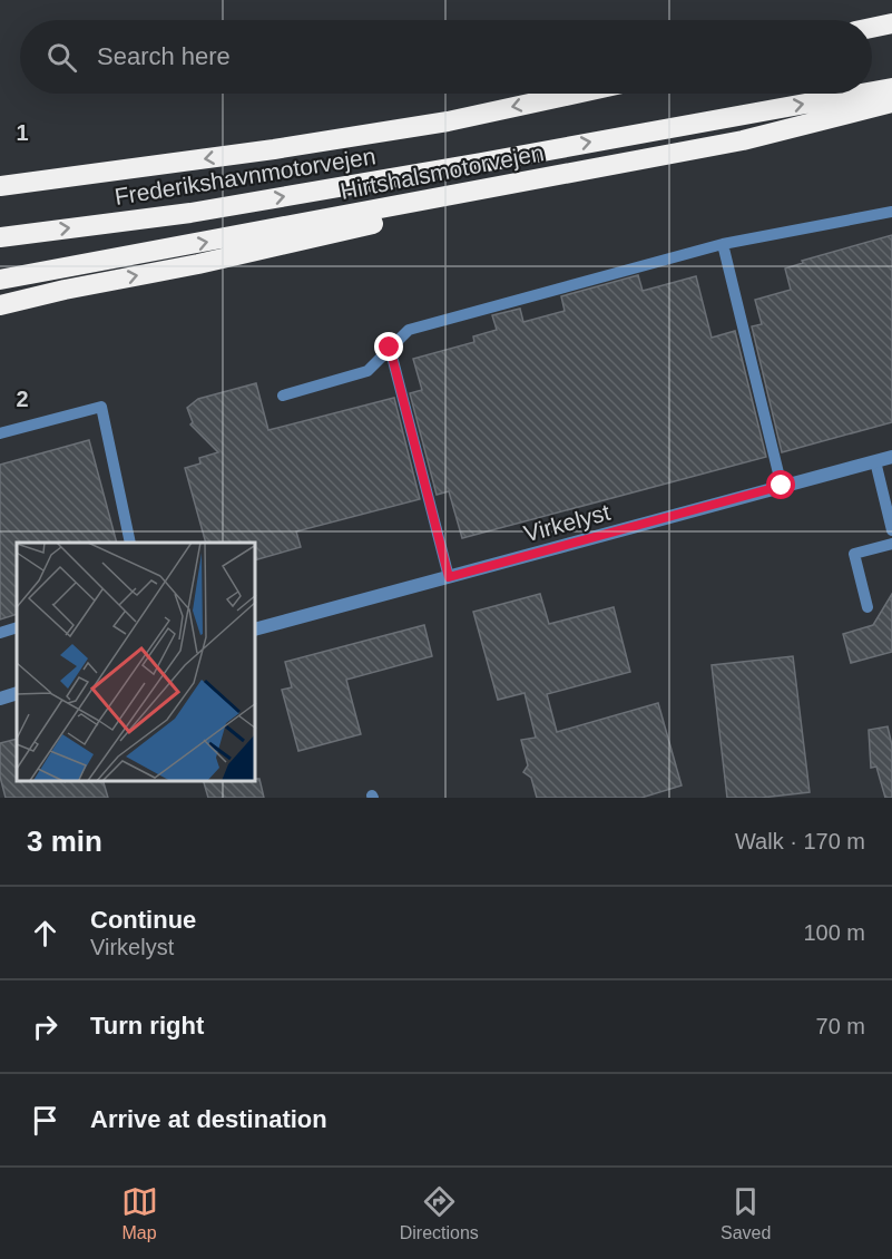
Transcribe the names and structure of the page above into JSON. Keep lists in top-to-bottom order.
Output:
{
  "streets": {
    "highway": ["Hirtshalsmotorvejen", "Frederikshavnmotorvejen"],
    "street": ["Virkelyst"]
  },
  "page": {
    "search": "Search here",
    "heading": ["3 min", "Walk · 170 m"],
    "list": [
      ["Continue", "Virkelyst", "100 m"],
      ["Turn right", "70 m"],
      "Arrive at destination"
    ],
    "nav": ["Map", "Directions", "Saved"]
  },
  "grid": {
    "rows": ["1", "2"]
  }
}
